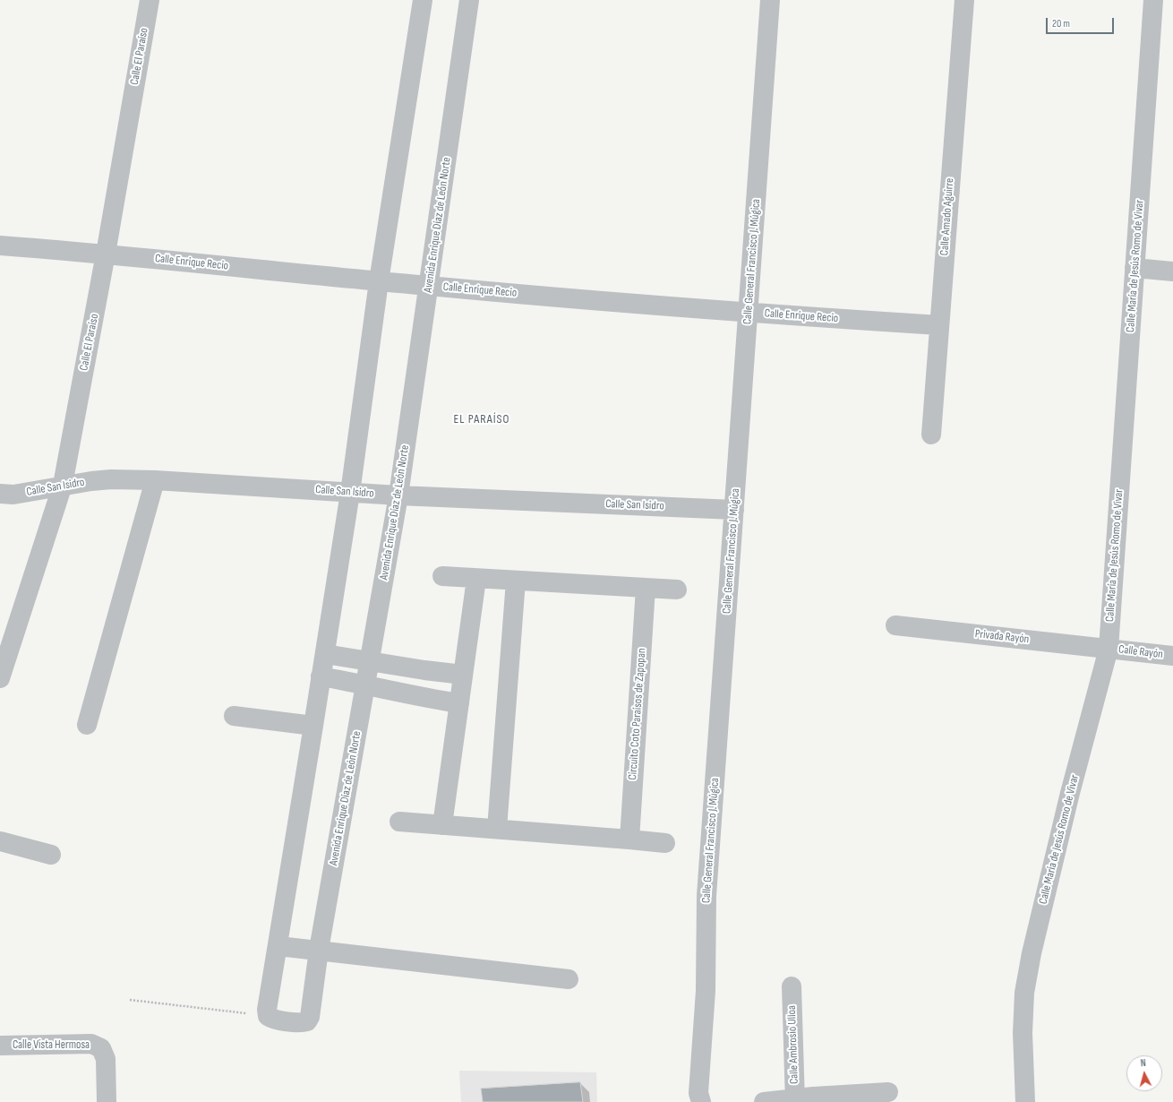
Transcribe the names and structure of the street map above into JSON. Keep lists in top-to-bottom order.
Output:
{
  "streets": {
    "street": [
      "Calle El Paraíso",
      "Calle Amado Aguirre",
      "Avenida Enrique Díaz de León Norte",
      "Calle General Francisco J. Múgica",
      "Calle Enrique Recio",
      "Calle María de Jesús Romo de Vivar",
      "Calle San Isidro",
      "Privada Rayón",
      "Calle Rayón",
      "Circuito Coto Paraísos de Zapopan",
      "Calle Ambrosio Ulloa",
      "Calle Vista Hermosa"
    ]
  },
  "crossings": [
    ["Calle El Paraíso", "Calle Enrique Recio"],
    ["Calle El Paraíso", "Calle San Isidro"],
    ["Calle Amado Aguirre", "Calle Enrique Recio"],
    ["Avenida Enrique Díaz de León Norte", "Calle Enrique Recio"],
    ["Avenida Enrique Díaz de León Norte", "Calle San Isidro"],
    ["Calle General Francisco J. Múgica", "Calle Enrique Recio"],
    ["Calle General Francisco J. Múgica", "Calle San Isidro"],
    ["Calle María de Jesús Romo de Vivar", "Privada Rayón"],
    ["Calle María de Jesús Romo de Vivar", "Calle Rayón"],
    ["Privada Rayón", "Calle Rayón"]
  ],
  "districts": ["EL PARAÍSO"],
  "scale_bar": "20 m",
  "north": "top"
}
